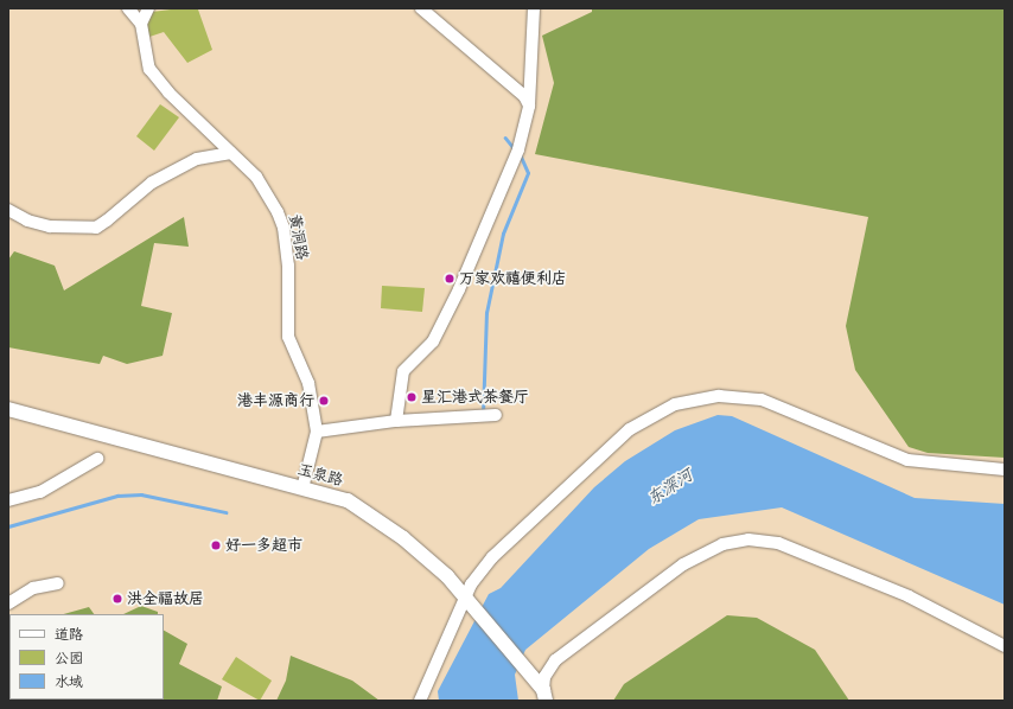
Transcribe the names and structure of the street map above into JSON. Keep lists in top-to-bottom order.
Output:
{
  "streets": {
    "street": ["黄洞路", "玉泉路"]
  },
  "crossings": [
    ["黄洞路", "玉泉路"]
  ],
  "water": ["东深河"],
  "places": [
    "万家欢禧便利店",
    "星汇港式茶餐厅",
    "港丰源商行",
    "好一多超市",
    "洪全福故居"
  ],
  "legend": ["道路", "公园", "水域"]
}
